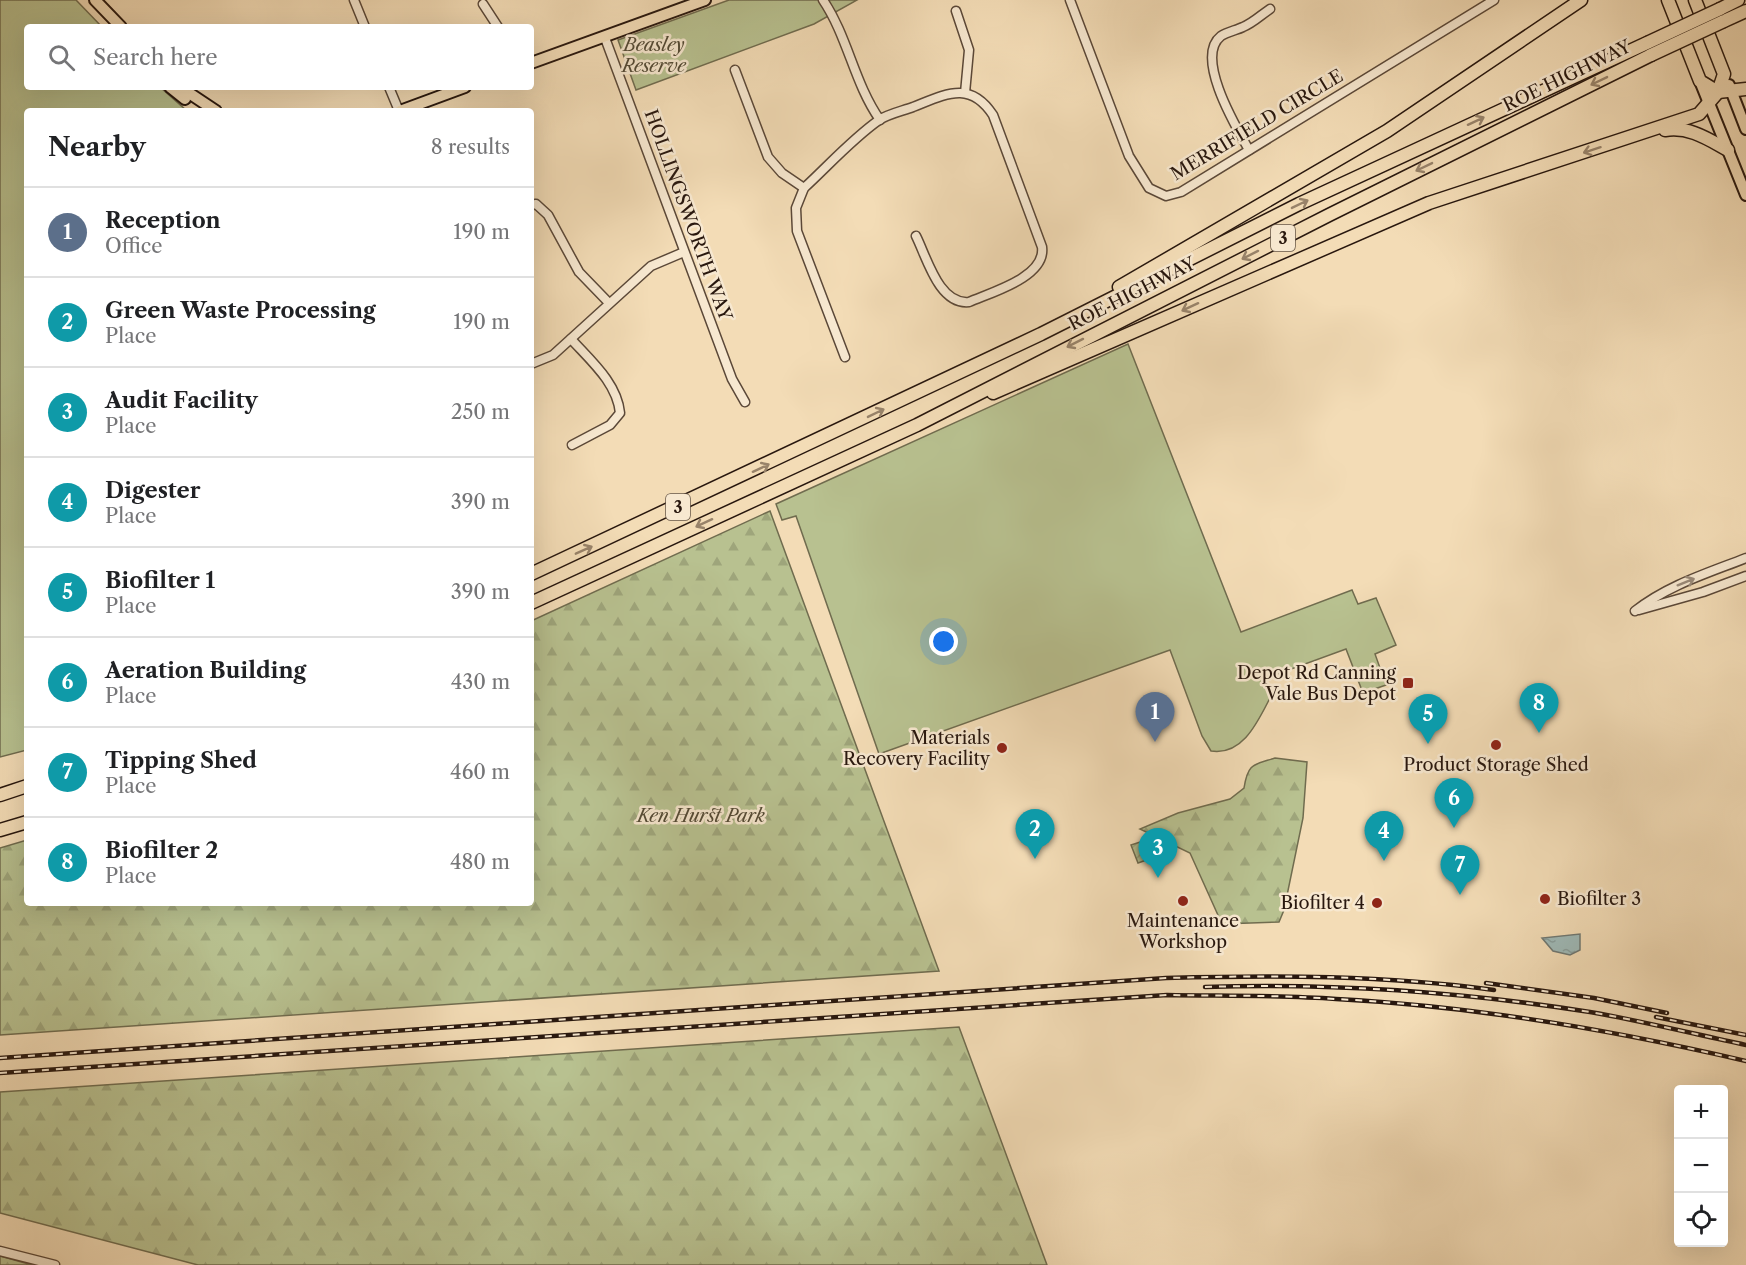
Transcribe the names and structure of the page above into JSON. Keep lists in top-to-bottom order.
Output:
{
  "streets": {
    "highway": ["ROE HIGHWAY", "3"],
    "street": ["MERRIFIELD CIRCLE", "HOLLINGSWORTH WAY"]
  },
  "parks": ["Beasley Reserve", "Ken Hurst Park"],
  "places": {
    "transit": ["Depot Rd Canning Vale Bus Depot"],
    "other": [
      "Product Storage Shed",
      "Materials Recovery Facility",
      "Biofilter 3",
      "Maintenance Workshop",
      "Biofilter 4"
    ]
  },
  "page": {
    "search": "Search here",
    "heading": ["Nearby", "8 results"],
    "list": [
      {
        "mark": "1",
        "name": "Reception",
        "note": "Office",
        "value": "190 m"
      },
      {
        "mark": "2",
        "name": "Green Waste Processing",
        "note": "Place",
        "value": "190 m"
      },
      {
        "mark": "3",
        "name": "Audit Facility",
        "note": "Place",
        "value": "250 m"
      },
      {
        "mark": "4",
        "name": "Digester",
        "note": "Place",
        "value": "390 m"
      },
      {
        "mark": "5",
        "name": "Biofilter 1",
        "note": "Place",
        "value": "390 m"
      },
      {
        "mark": "6",
        "name": "Aeration Building",
        "note": "Place",
        "value": "430 m"
      },
      {
        "mark": "7",
        "name": "Tipping Shed",
        "note": "Place",
        "value": "460 m"
      },
      {
        "mark": "8",
        "name": "Biofilter 2",
        "note": "Place",
        "value": "480 m"
      }
    ],
    "pins": [
      "8",
      "1",
      "5",
      "6",
      "2",
      "4",
      "3",
      "7"
    ],
    "map_buttons": ["+", "−"]
  }
}
